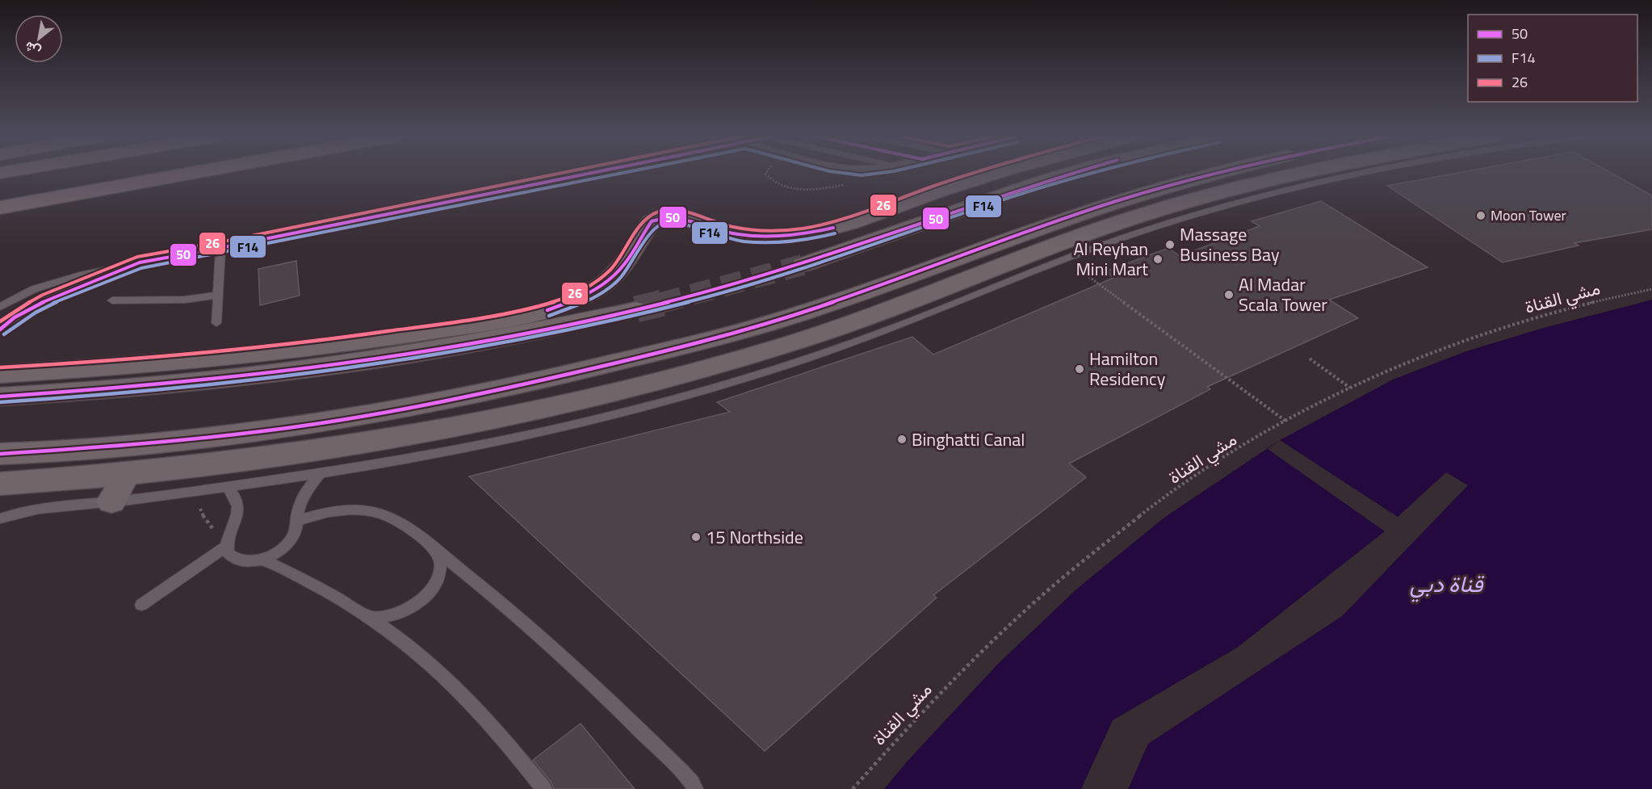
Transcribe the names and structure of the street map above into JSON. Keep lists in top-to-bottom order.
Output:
{
  "streets": {
    "path": ["مشي القناة"]
  },
  "water": ["قناة دبي"],
  "places": [
    "Moon Tower",
    "Massage Business Bay",
    "Al Reyhan Mini Mart",
    "Al Madar Scala Tower",
    "Hamilton Residency",
    "Binghatti Canal",
    "15 Northside"
  ],
  "lines": ["transit line 50", "transit line F14", "transit line 26"],
  "legend": ["50", "F14", "26"],
  "north": "bottom left"
}
